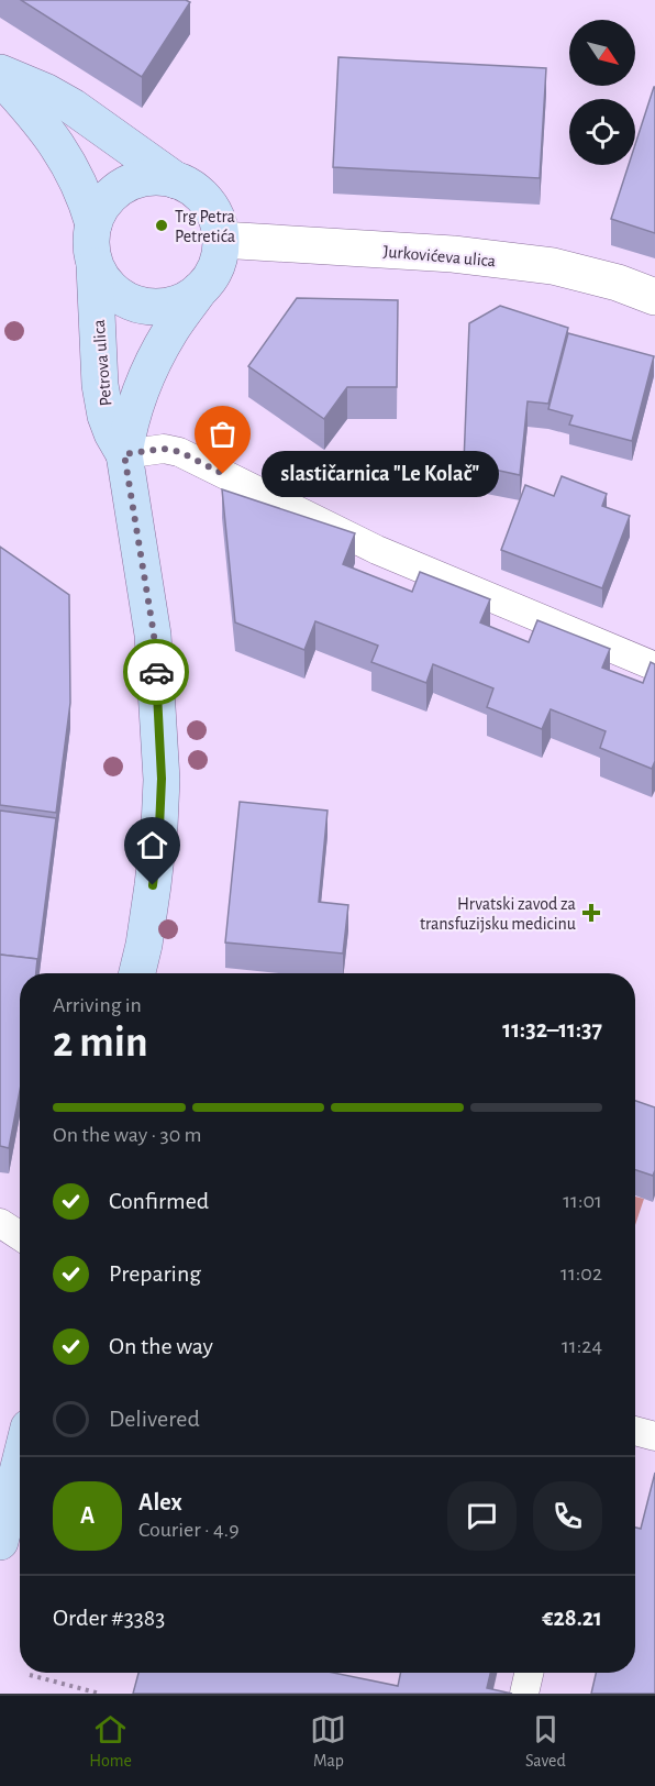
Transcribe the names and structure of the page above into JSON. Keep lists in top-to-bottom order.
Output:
{
  "streets": {
    "main road": ["Petrova ulica"],
    "street": ["Jurkovićeva ulica"]
  },
  "crossings": [
    ["Jurkovićeva ulica", "Petrova ulica"]
  ],
  "places": {
    "other": ["Trg Petra Petretića", "slastičarnica \"Le Kolač\""],
    "health": ["Hrvatski zavod za transfuzijsku medicinu"]
  },
  "north": "bottom right",
  "page": {
    "bubble": "slastičarnica \"Le Kolač\"",
    "heading": ["2 min", "Arriving in", "11:32–11:37"],
    "panel": [
      "Alex",
      "Courier · 4.9",
      "Order #3383",
      "€28.21"
    ],
    "bar": "On the way · 30 m",
    "list": [
      ["Confirmed", "11:01"],
      ["Preparing", "11:02"],
      ["On the way", "11:24"],
      "Delivered"
    ],
    "round": "A",
    "tabs": ["Home", "Map", "Saved"]
  }
}
